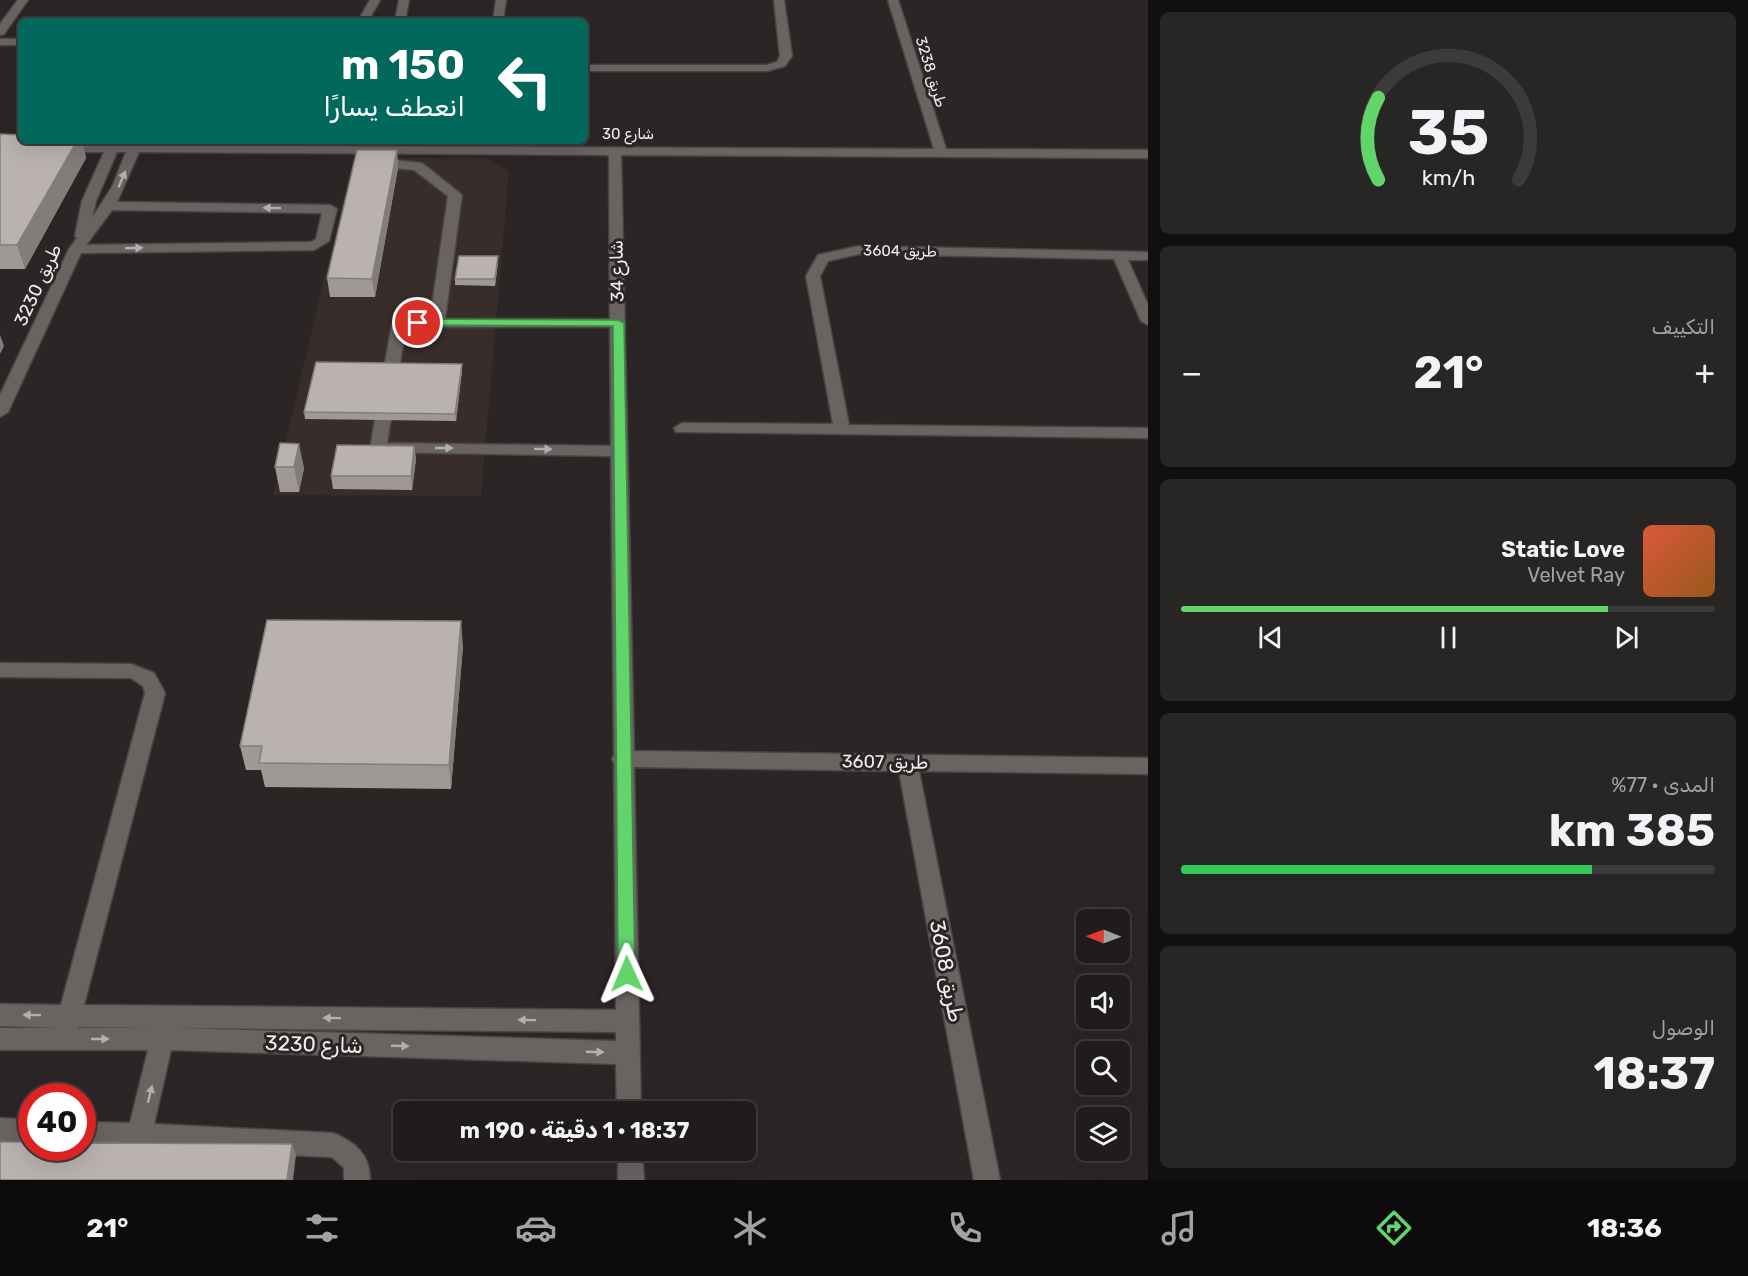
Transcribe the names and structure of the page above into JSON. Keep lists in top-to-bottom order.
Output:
{
  "streets": {
    "street": [
      "طريق 3238",
      "شارع 30",
      "طريق 3604",
      "شارع 34",
      "طريق 3230",
      "طريق 3607",
      "طريق 3608",
      "شارع 3230"
    ]
  },
  "crossings": [
    ["طريق 3238", "شارع 30"],
    ["شارع 30", "شارع 34"],
    ["شارع 30", "طريق 3230"],
    ["شارع 34", "طريق 3607"],
    ["شارع 34", "شارع 3230"],
    ["طريق 3607", "طريق 3608"]
  ],
  "north": "left",
  "page": {
    "turn": ["150 m", "انعطف يسارًا"],
    "tile": [
      "التكييف",
      ["المدى · 77%", "385 km"],
      ["الوصول", "18:37"]
    ],
    "heat": ["−", "21°", "+"],
    "song": ["Static Love", "Velvet Ray"],
    "limit": "40",
    "trip": "18:37 · 1 دقيقة · 190 m",
    "tabs": ["18:36", "21°"],
    "gauge": ["35", "km/h"]
  }
}
